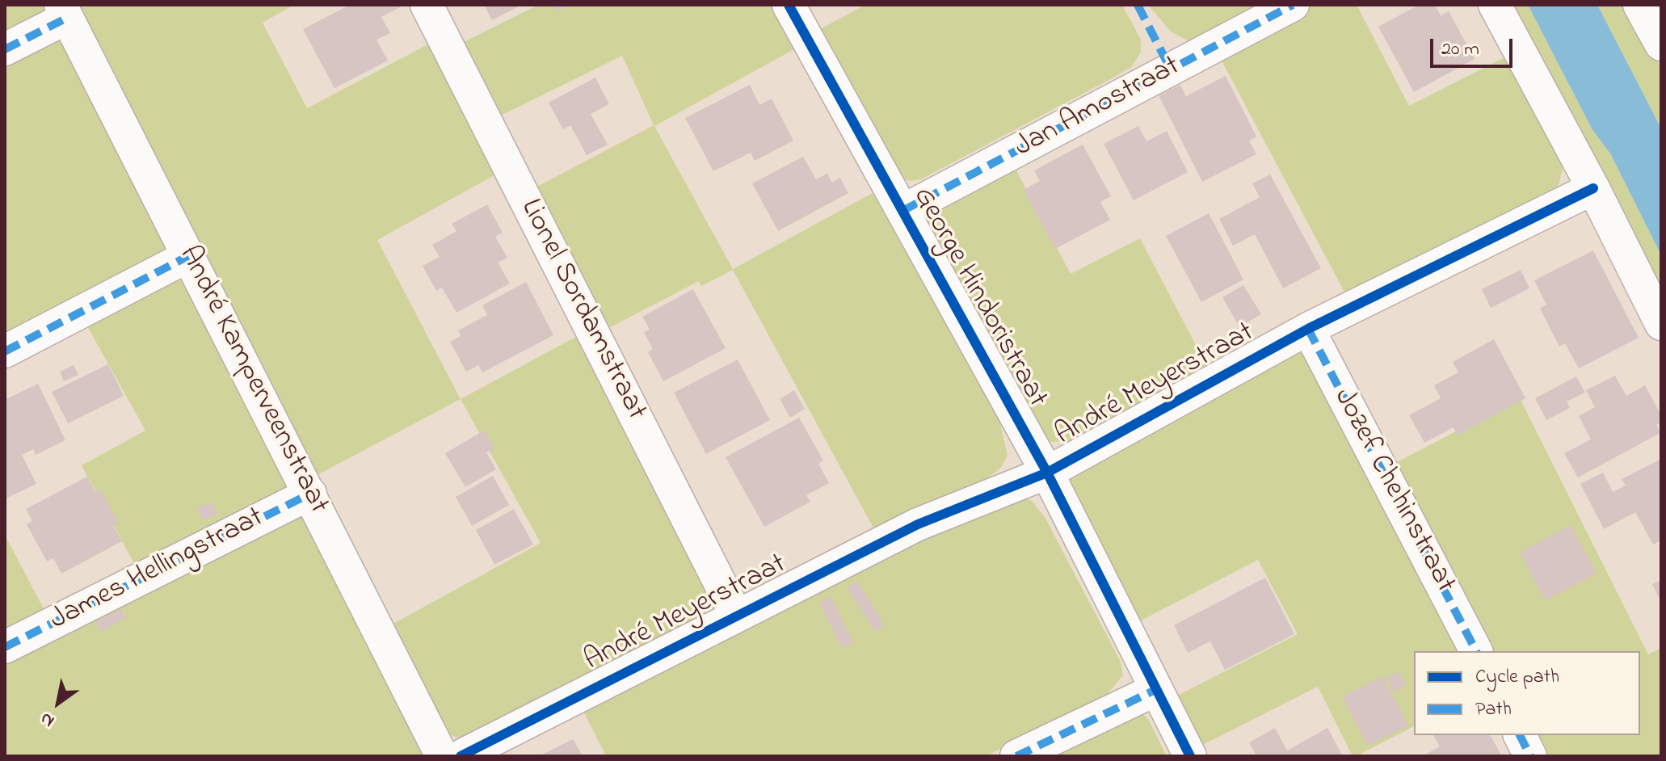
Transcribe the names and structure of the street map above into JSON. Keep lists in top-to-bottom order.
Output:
{
  "streets": {
    "street": [
      "Jan Amostraat",
      "George Hindoristraat",
      "Lionel Sordamstraat",
      "André Kamperveenstraat",
      "André Meyerstraat",
      "Jozef Chehinstraat",
      "James Hellingstraat"
    ]
  },
  "crossings": [
    ["Jan Amostraat", "George Hindoristraat"],
    ["George Hindoristraat", "André Meyerstraat"],
    ["Lionel Sordamstraat", "André Meyerstraat"],
    ["André Kamperveenstraat", "James Hellingstraat"],
    ["André Meyerstraat", "Jozef Chehinstraat"]
  ],
  "legend": ["Cycle path", "Path"],
  "scale_bar": "20 m",
  "north": "bottom left"
}
